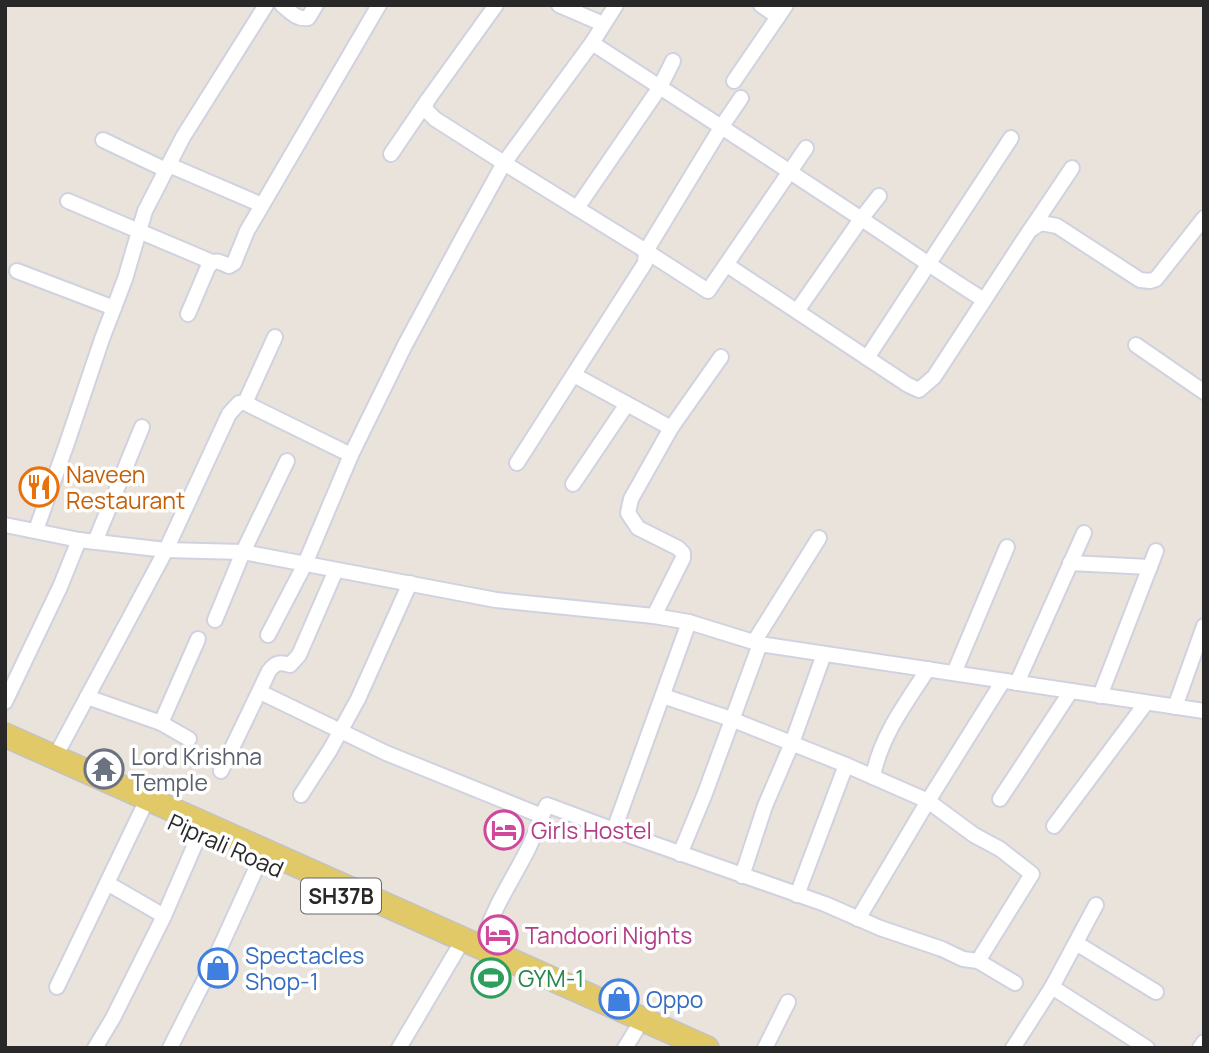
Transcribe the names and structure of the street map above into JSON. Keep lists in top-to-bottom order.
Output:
{
  "streets": {
    "main road": ["Piprali Road", "SH37B"]
  },
  "places": {
    "restaurant": ["Naveen Restaurant"],
    "temple": ["Lord Krishna Temple"],
    "hotel": ["Girls Hostel", "Tandoori Nights"],
    "shop": ["Spectacles Shop-1", "Oppo"],
    "sports": ["GYM-1"]
  }
}
